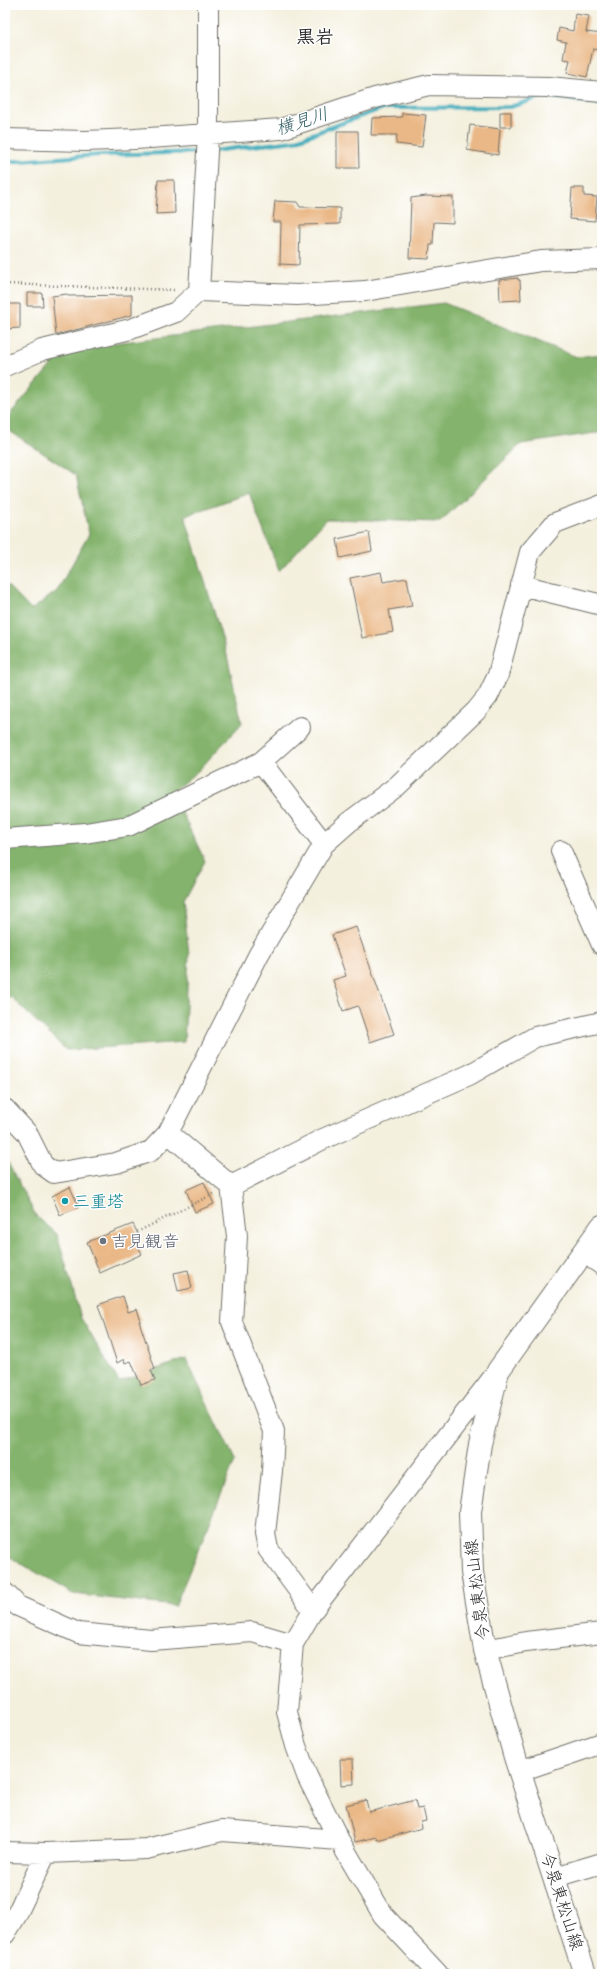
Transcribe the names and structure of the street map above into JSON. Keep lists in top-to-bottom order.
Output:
{
  "streets": {
    "main road": ["今泉東松山線"]
  },
  "districts": ["黒岩"],
  "water": ["横見川"],
  "places": ["三重塔", "吉見観音"]
}
